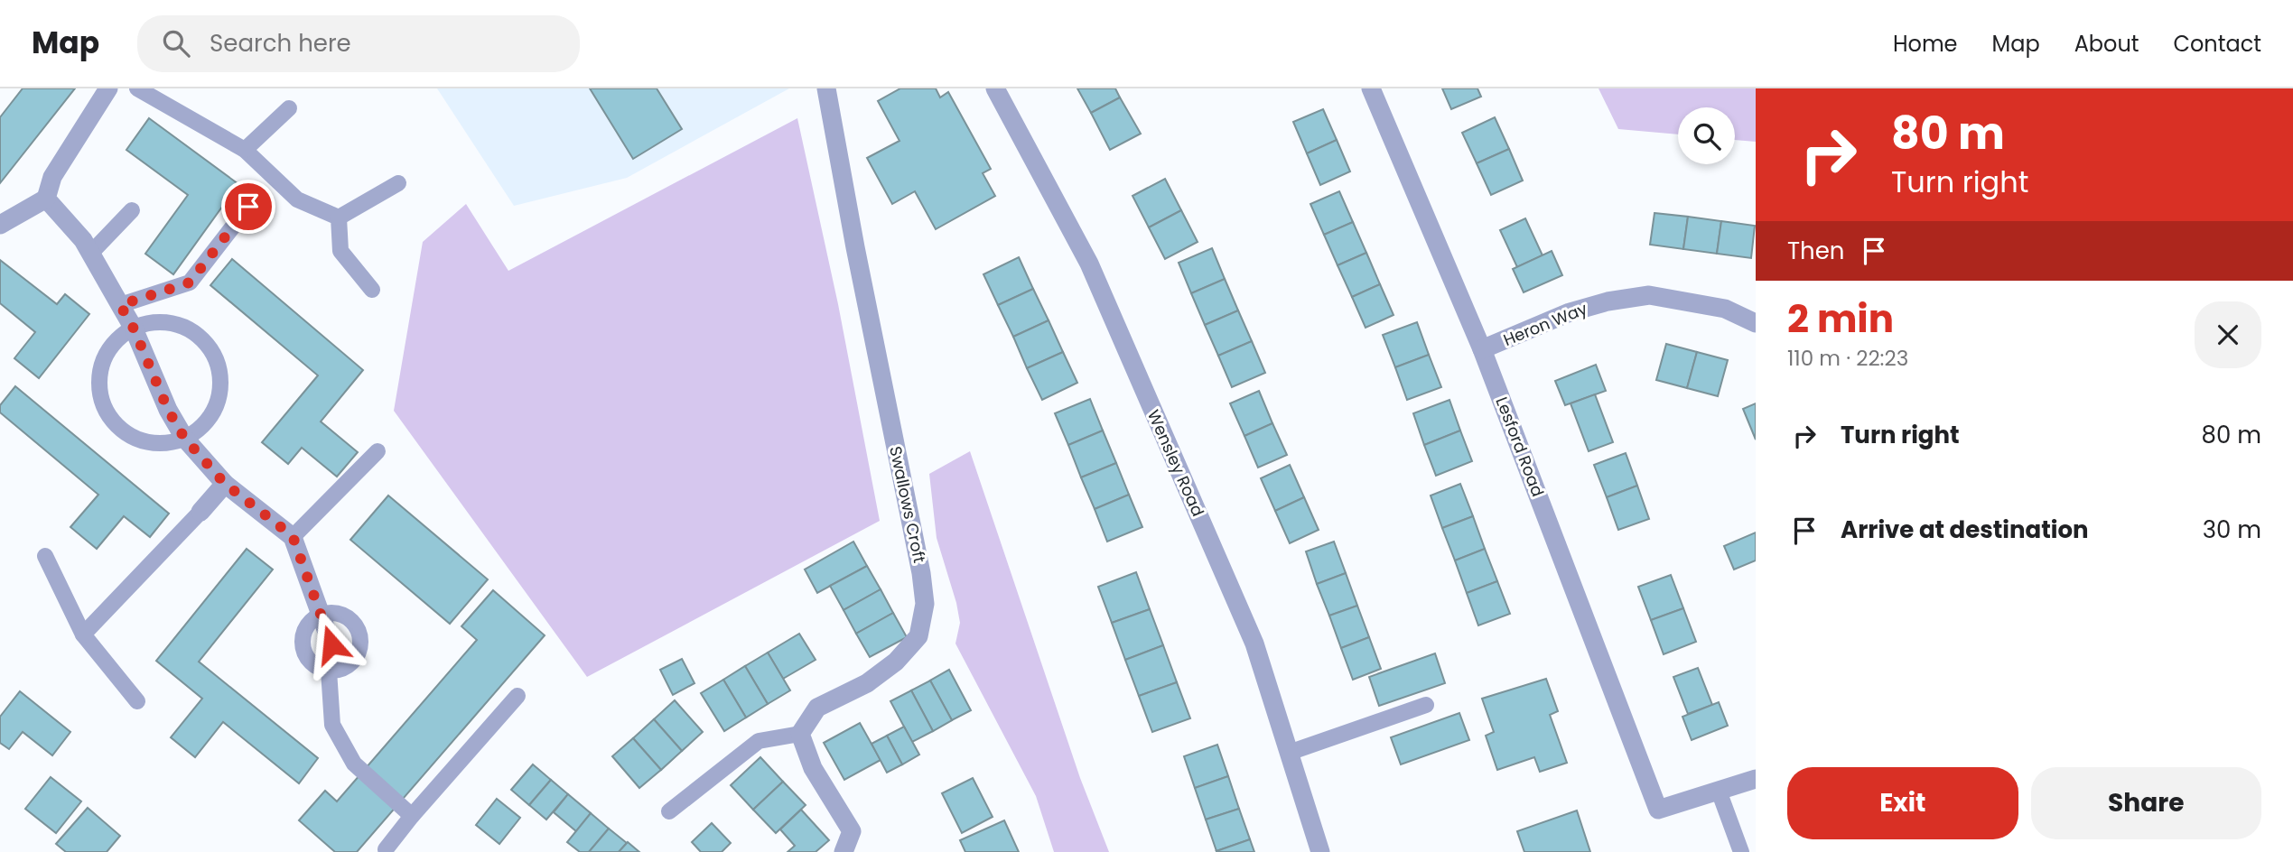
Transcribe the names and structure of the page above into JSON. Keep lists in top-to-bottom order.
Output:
{
  "streets": {
    "street": [
      "Heron Way",
      "Lesford Road",
      "Wensley Road",
      "Swallows Croft"
    ]
  },
  "crossings": [
    ["Heron Way", "Lesford Road"]
  ],
  "page": {
    "header": "Map",
    "search": "Search here",
    "nav": [
      "Home",
      "Map",
      "About",
      "Contact"
    ],
    "turn": ["80 m", "Turn right"],
    "then": "Then",
    "heading": ["2 min", "110 m · 22:23"],
    "list": [
      {
        "name": "Turn right",
        "value": "80 m"
      },
      {
        "name": "Arrive at destination",
        "value": "30 m"
      }
    ],
    "buttons": ["Exit", "Share"]
  }
}
